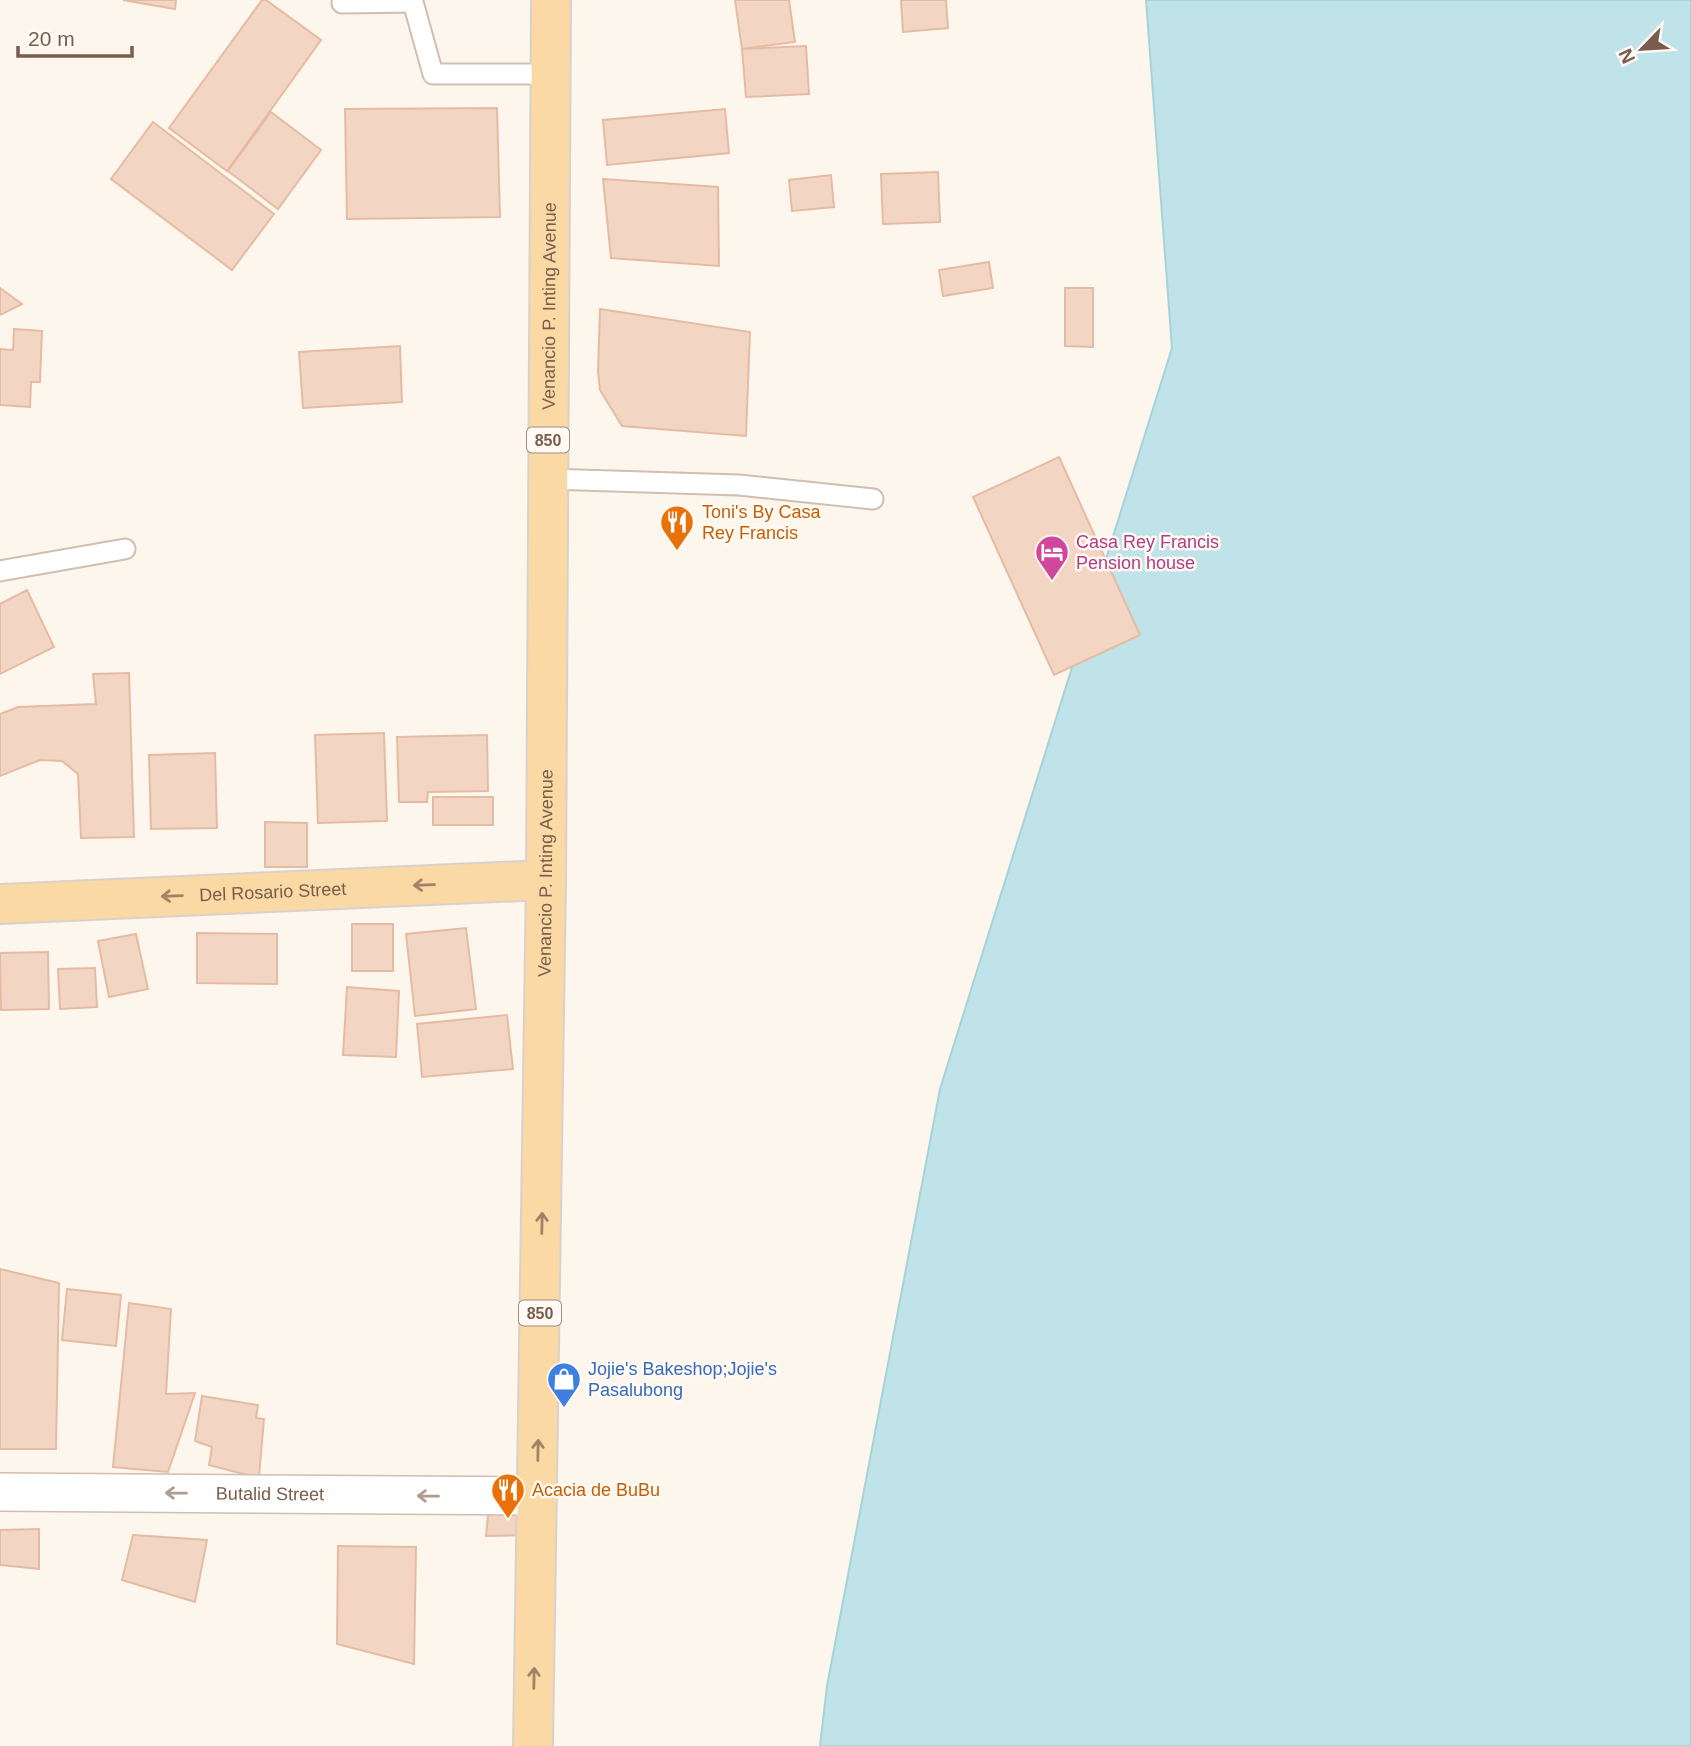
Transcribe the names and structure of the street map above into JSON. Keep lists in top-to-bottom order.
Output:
{
  "streets": {
    "main road": ["Venancio P. Inting Avenue", "850", "Del Rosario Street"],
    "street": ["Butalid Street"]
  },
  "crossings": [
    ["Venancio P. Inting Avenue", "Del Rosario Street"],
    ["Venancio P. Inting Avenue", "Butalid Street"]
  ],
  "one_way": ["Venancio P. Inting Avenue", "Del Rosario Street", "Butalid Street"],
  "places": {
    "restaurant": ["Toni's By Casa Rey Francis", "Acacia de BuBu"],
    "hotel": ["Casa Rey Francis Pension house"],
    "shop": ["Jojie's Bakeshop;Jojie's Pasalubong"]
  },
  "scale_bar": "20 m",
  "north": "bottom left"
}
